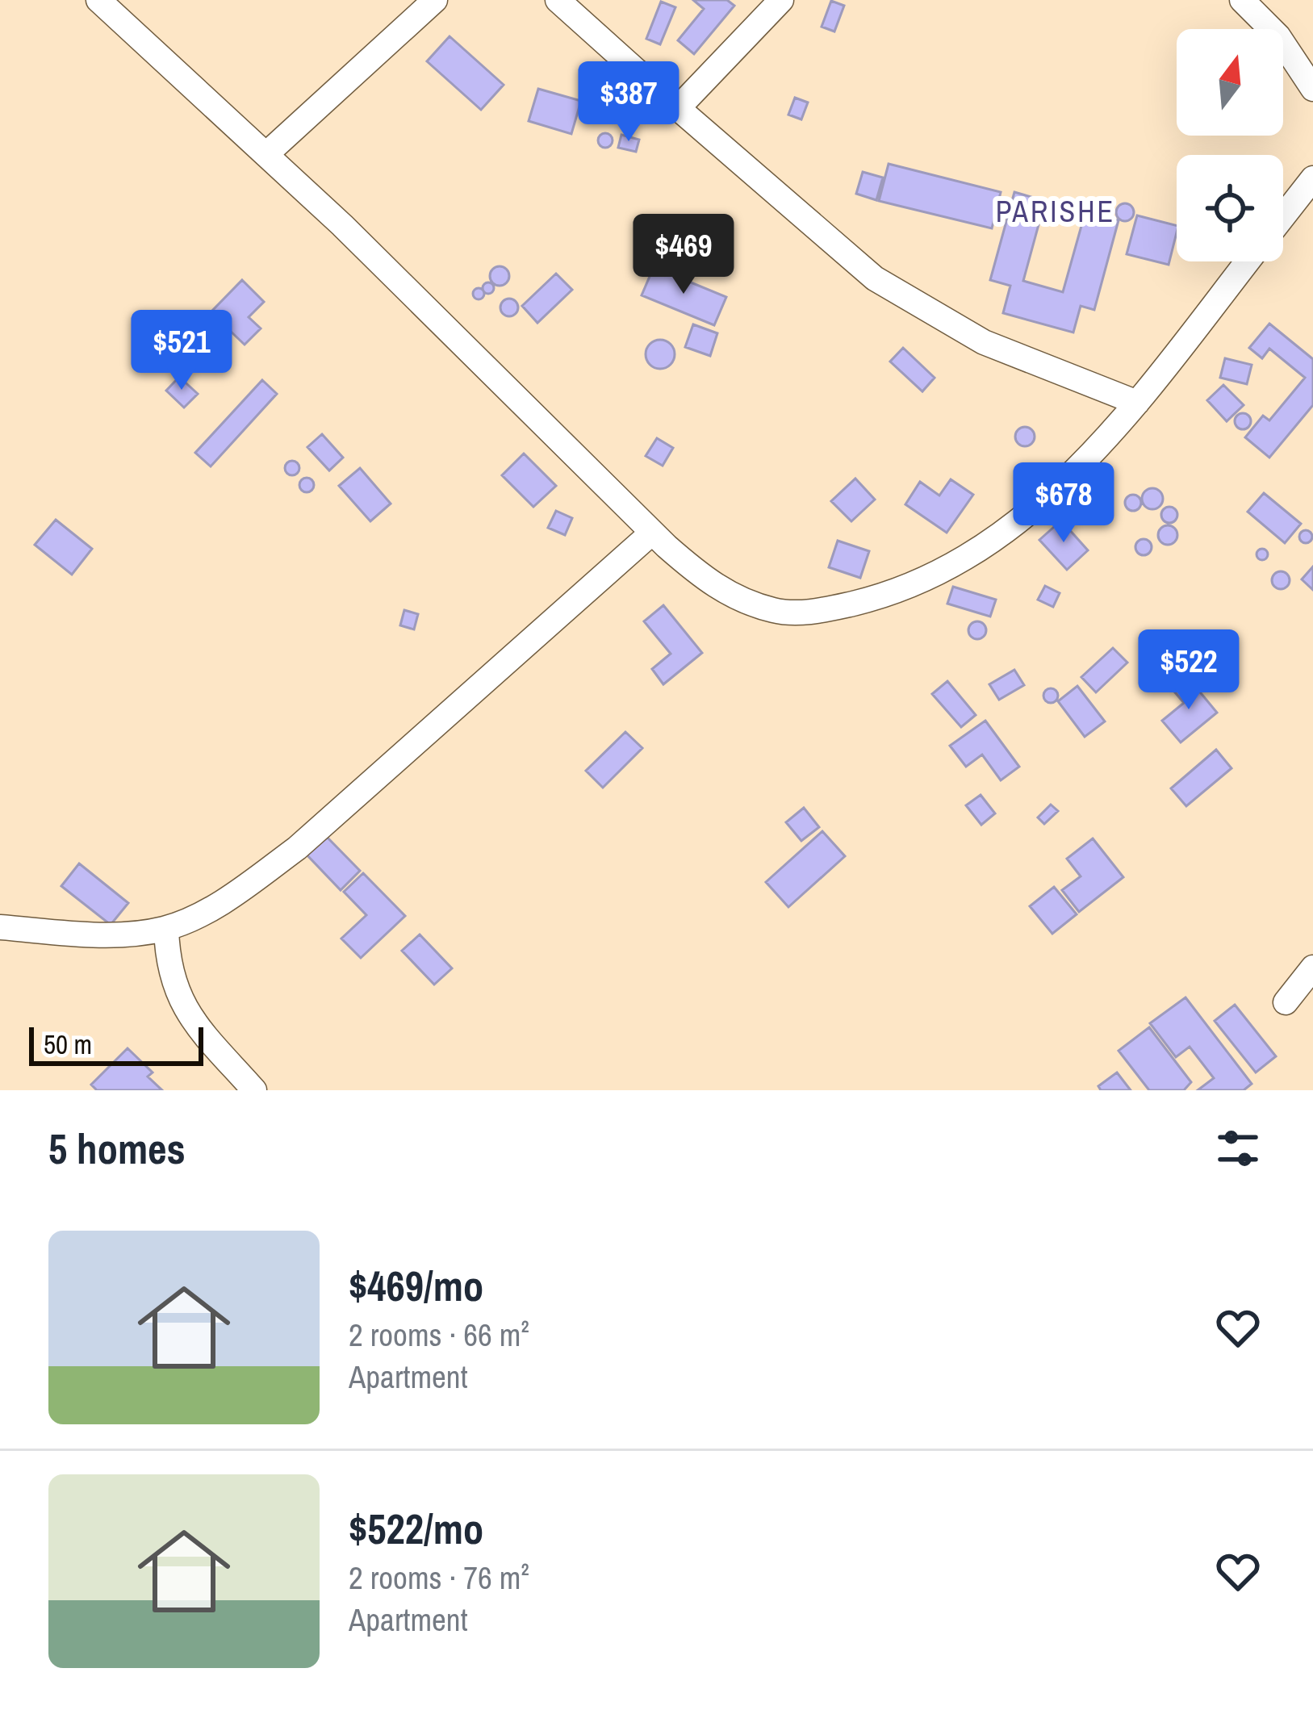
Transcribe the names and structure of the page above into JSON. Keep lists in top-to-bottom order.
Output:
{
  "districts": ["PARISHE"],
  "scale_bar": "50 m",
  "north": "top",
  "page": {
    "price": [
      "$387",
      "$469",
      "$521",
      "$678",
      "$522"
    ],
    "scale": "50 m",
    "heading": "5 homes",
    "list": [
      {
        "name": "$469/mo",
        "note": "2 rooms · 66 m² · Apartment"
      },
      {
        "name": "$522/mo",
        "note": "2 rooms · 76 m² · Apartment"
      }
    ]
  }
}
